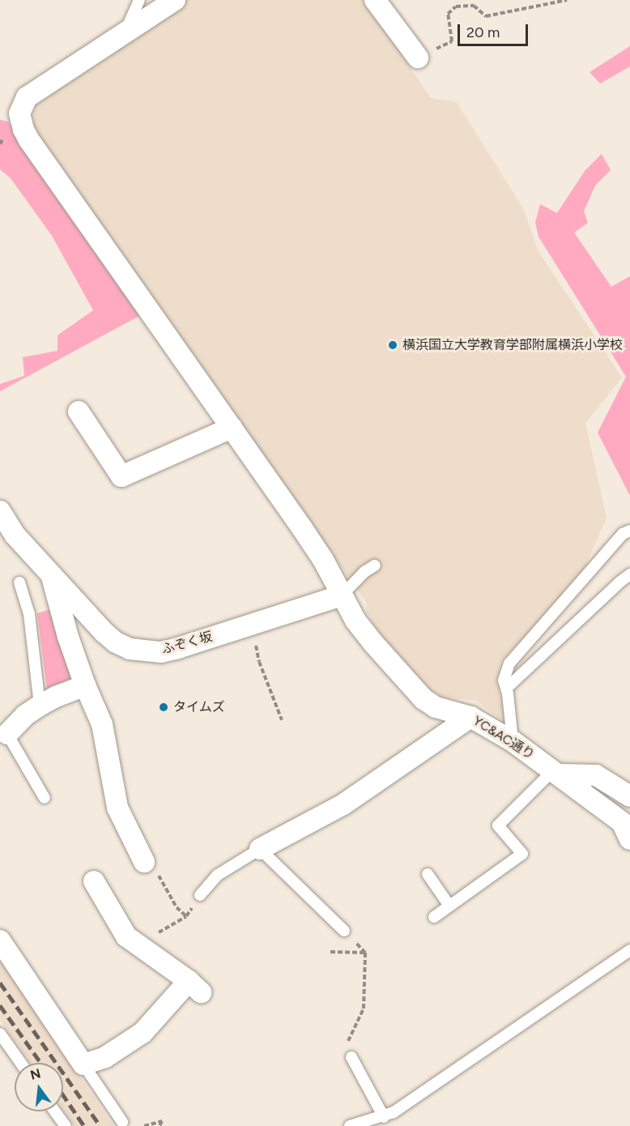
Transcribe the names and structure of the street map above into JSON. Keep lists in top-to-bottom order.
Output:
{
  "streets": {
    "street": ["ふぞく坂", "YC&AC通り"]
  },
  "crossings": [
    ["ふぞく坂", "YC&AC通り"]
  ],
  "places": ["横浜国立大学教育学部附属横浜小学校", "タイムズ"],
  "scale_bar": "20 m",
  "north": "top"
}
